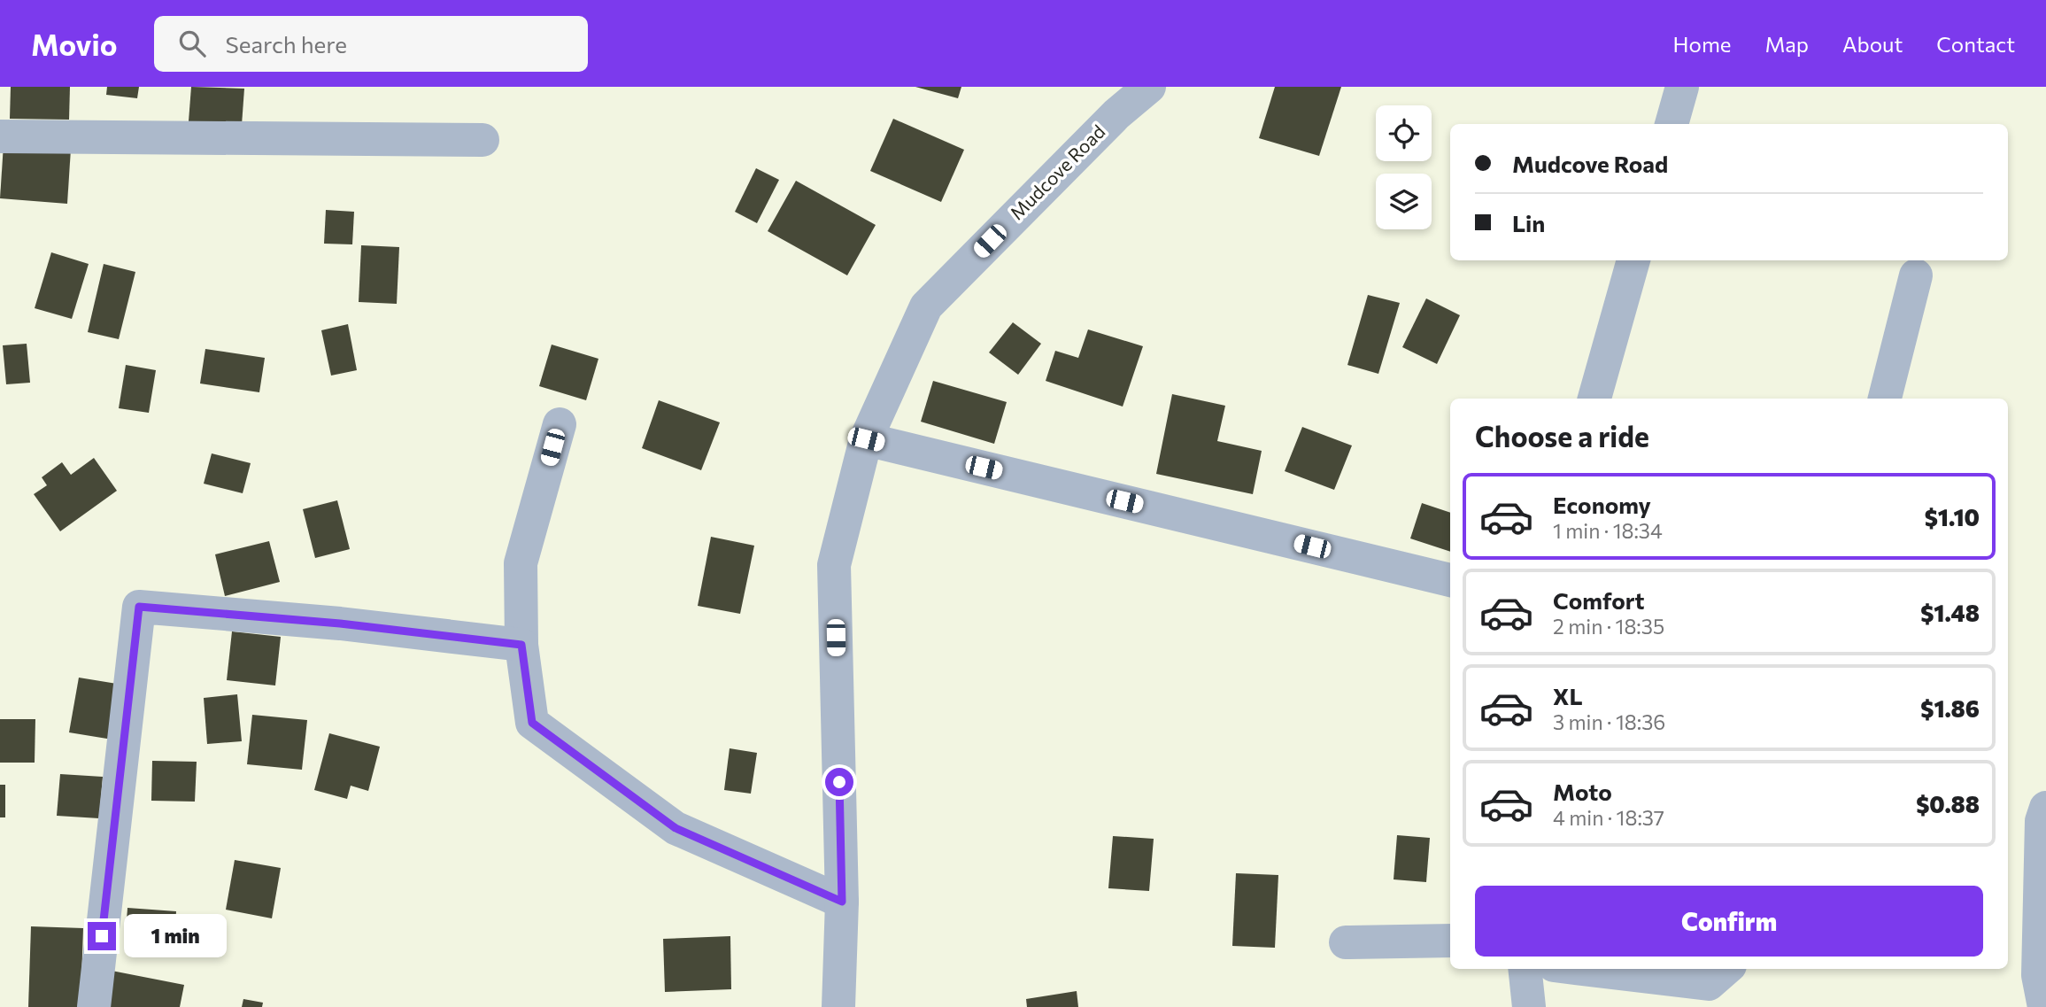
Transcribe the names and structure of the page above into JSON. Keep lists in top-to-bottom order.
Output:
{
  "streets": {
    "street": ["Mudcove Road"]
  },
  "page": {
    "header": "Movio",
    "search": "Search here",
    "nav": [
      "Home",
      "Map",
      "About",
      "Contact"
    ],
    "banner": ["Mudcove Road", "Lin"],
    "heading": "Choose a ride",
    "list": [
      {
        "name": "Economy",
        "note": "1 min · 18:34",
        "value": "$1.10"
      },
      {
        "name": "Comfort",
        "note": "2 min · 18:35",
        "value": "$1.48"
      },
      {
        "name": "XL",
        "note": "3 min · 18:36",
        "value": "$1.86"
      },
      {
        "name": "Moto",
        "note": "4 min · 18:37",
        "value": "$0.88"
      }
    ],
    "buttons": "Confirm",
    "bubble": "1 min"
  }
}
